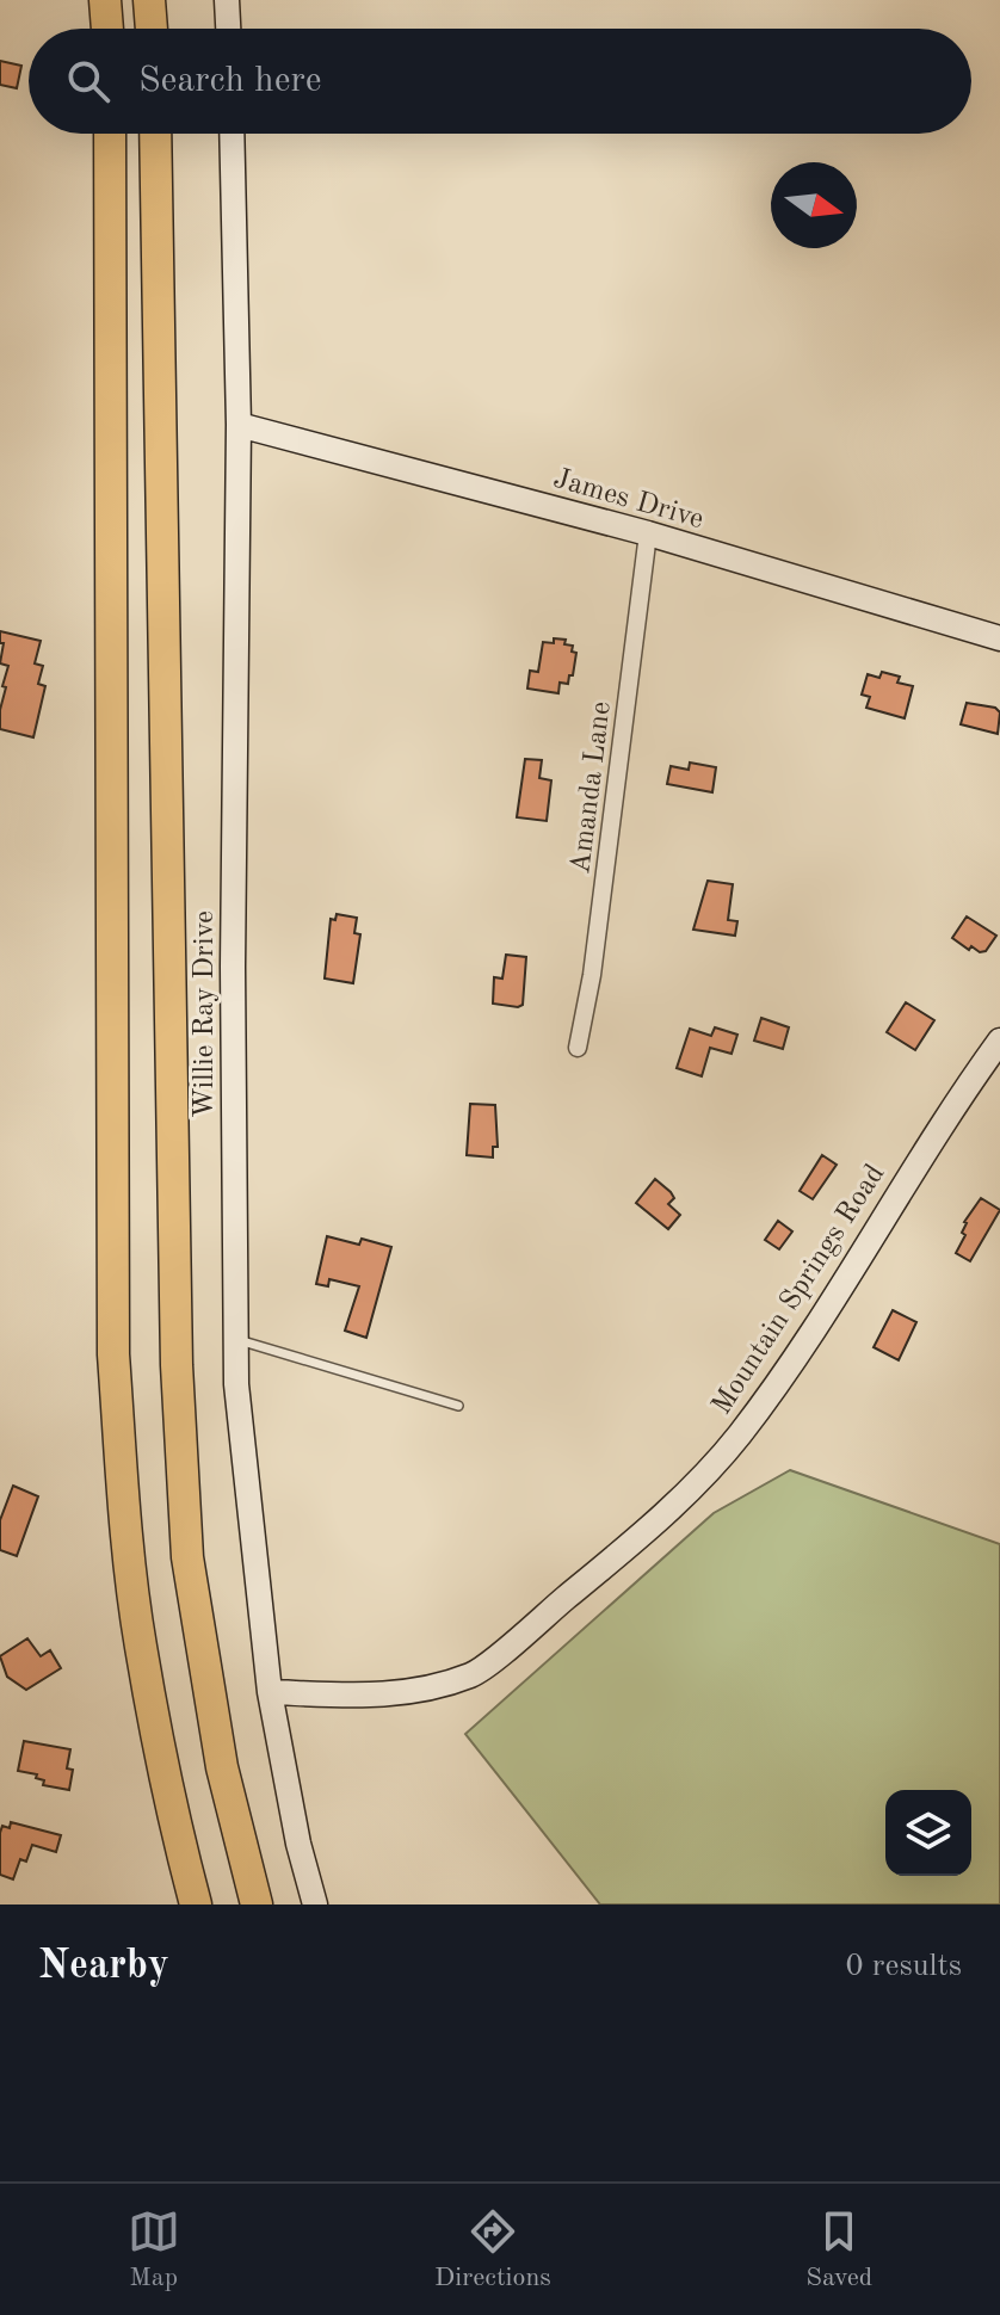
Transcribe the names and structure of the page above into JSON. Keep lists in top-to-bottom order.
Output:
{
  "streets": {
    "street": [
      "James Drive",
      "Amanda Lane",
      "Willie Ray Drive",
      "Mountain Springs Road"
    ]
  },
  "crossings": [
    ["James Drive", "Amanda Lane"],
    ["James Drive", "Willie Ray Drive"],
    ["Willie Ray Drive", "Mountain Springs Road"]
  ],
  "north": "right",
  "page": {
    "search": "Search here",
    "heading": ["Nearby", "0 results"],
    "nav": ["Map", "Directions", "Saved"]
  }
}
